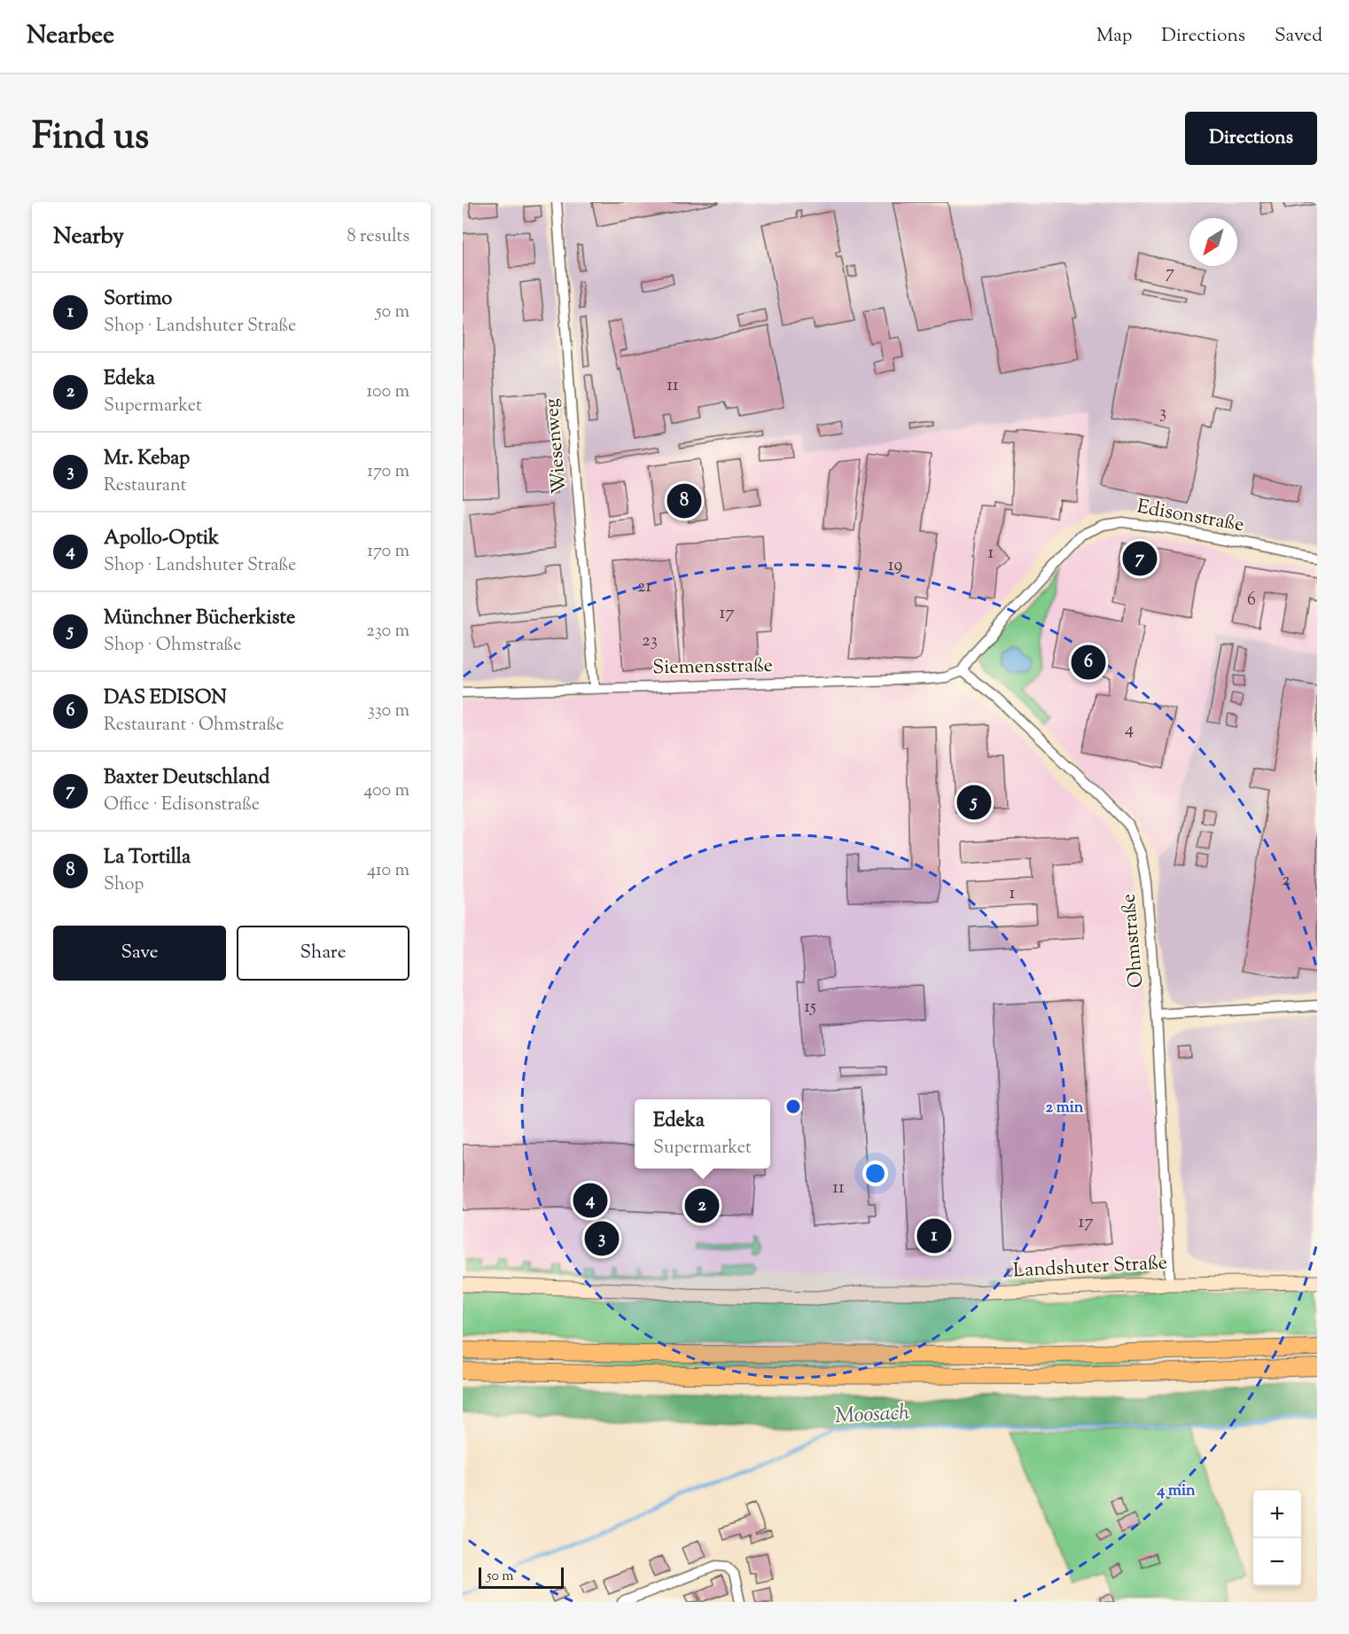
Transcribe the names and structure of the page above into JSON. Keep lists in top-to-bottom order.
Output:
{
  "streets": {
    "main road": ["Landshuter Straße"],
    "street": [
      "Wiesenweg",
      "Edisonstraße",
      "Siemensstraße",
      "Ohmstraße"
    ]
  },
  "crossings": [
    ["Wiesenweg", "Siemensstraße"],
    ["Edisonstraße", "Siemensstraße"],
    ["Edisonstraße", "Ohmstraße"],
    ["Siemensstraße", "Ohmstraße"],
    ["Ohmstraße", "Landshuter Straße"]
  ],
  "water": ["Moosach"],
  "house_numbers": [
    "7",
    "11",
    "3",
    "1",
    "19",
    "21",
    "6",
    "17",
    "23",
    "4",
    "2",
    "1",
    "15",
    "11",
    "17"
  ],
  "scale_bar": "50 m",
  "north": "bottom left",
  "page": {
    "header": "Nearbee",
    "nav": ["Map", "Directions", "Saved"],
    "title": "Find us",
    "buttons": [
      "Directions",
      ["Save", "Share"]
    ],
    "heading": ["Nearby", "8 results"],
    "list": [
      {
        "mark": "1",
        "name": "Sortimo",
        "note": "Shop · Landshuter Straße",
        "value": "50 m"
      },
      {
        "mark": "2",
        "name": "Edeka",
        "note": "Supermarket",
        "value": "100 m"
      },
      {
        "mark": "3",
        "name": "Mr. Kebap",
        "note": "Restaurant",
        "value": "170 m"
      },
      {
        "mark": "4",
        "name": "Apollo-Optik",
        "note": "Shop · Landshuter Straße",
        "value": "170 m"
      },
      {
        "mark": "5",
        "name": "Münchner Bücherkiste",
        "note": "Shop · Ohmstraße",
        "value": "230 m"
      },
      {
        "mark": "6",
        "name": "DAS EDISON",
        "note": "Restaurant · Ohmstraße",
        "value": "330 m"
      },
      {
        "mark": "7",
        "name": "Baxter Deutschland",
        "note": "Office · Edisonstraße",
        "value": "400 m"
      },
      {
        "mark": "8",
        "name": "La Tortilla",
        "note": "Shop",
        "value": "410 m"
      }
    ],
    "pins": [
      "8",
      "7",
      "6",
      "5",
      "4",
      "2",
      "1",
      "3"
    ],
    "popup": ["Edeka", "Supermarket"],
    "map_buttons": ["+", "−"],
    "scale": "50 m"
  },
  "rings": ["2 min", "4 min"]
}
